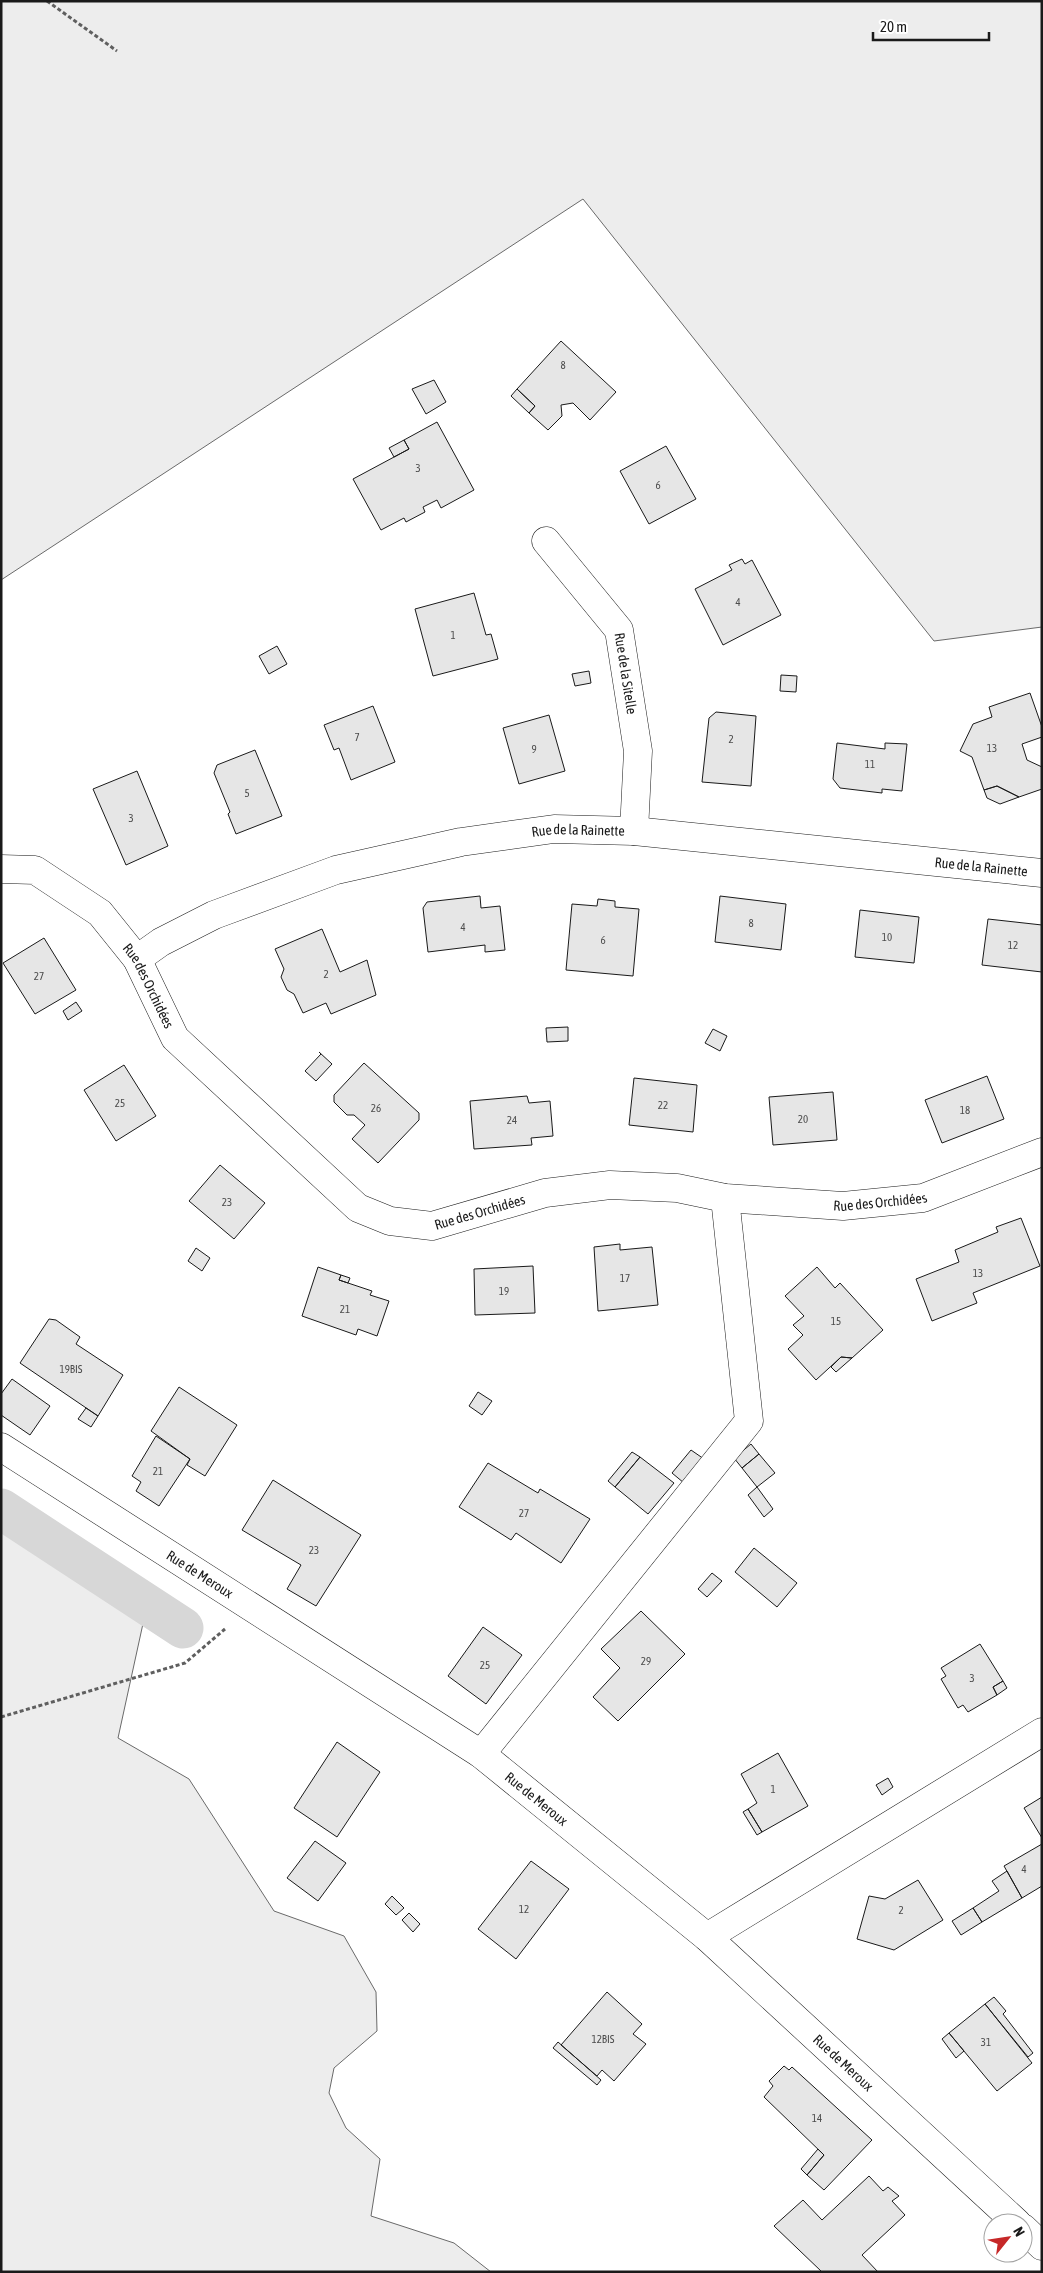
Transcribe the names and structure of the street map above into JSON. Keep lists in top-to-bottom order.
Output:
{
  "streets": {
    "street": [
      "Rue de la Sitelle",
      "Rue de la Rainette",
      "Rue des Orchidées",
      "Rue de Meroux"
    ]
  },
  "crossings": [
    ["Rue de la Sitelle", "Rue de la Rainette"],
    ["Rue de la Rainette", "Rue des Orchidées"]
  ],
  "house_numbers": [
    "8",
    "3",
    "6",
    "4",
    "1",
    "7",
    "2",
    "13",
    "9",
    "11",
    "5",
    "3",
    "8",
    "4",
    "10",
    "6",
    "12",
    "2",
    "27",
    "25",
    "22",
    "26",
    "18",
    "20",
    "24",
    "23",
    "13",
    "17",
    "19",
    "21",
    "15",
    "19BIS",
    "21",
    "27",
    "23",
    "29",
    "25",
    "3",
    "1",
    "4",
    "12",
    "2",
    "12BIS",
    "31",
    "14"
  ],
  "scale_bar": "20 m",
  "north": "top right"
}
